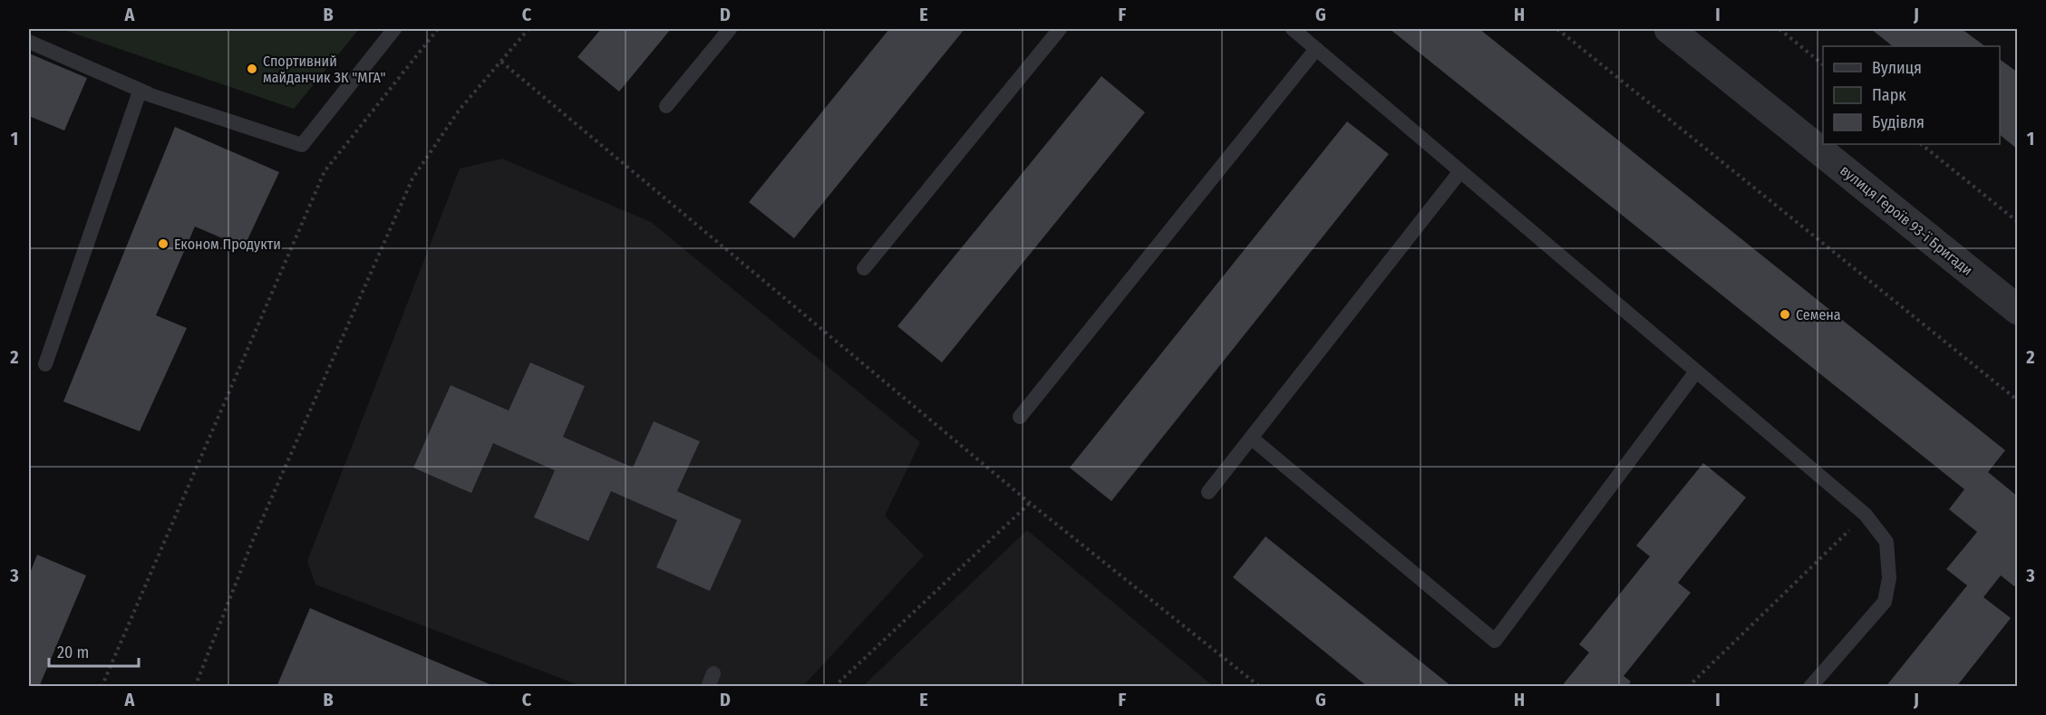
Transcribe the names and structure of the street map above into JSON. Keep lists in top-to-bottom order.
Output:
{
  "streets": {
    "street": ["вулиця Героїв 93-ї Бригади"]
  },
  "places": ["Спортивний майданчик ЗК \"МГА\"", "Економ Продукти", "Семена"],
  "legend": ["Вулиця", "Парк", "Будівля"],
  "scale_bar": "20 m",
  "grid": {
    "columns": [
      "A",
      "B",
      "C",
      "D",
      "E",
      "F",
      "G",
      "H",
      "I",
      "J"
    ],
    "rows": ["1", "2", "3"]
  }
}
